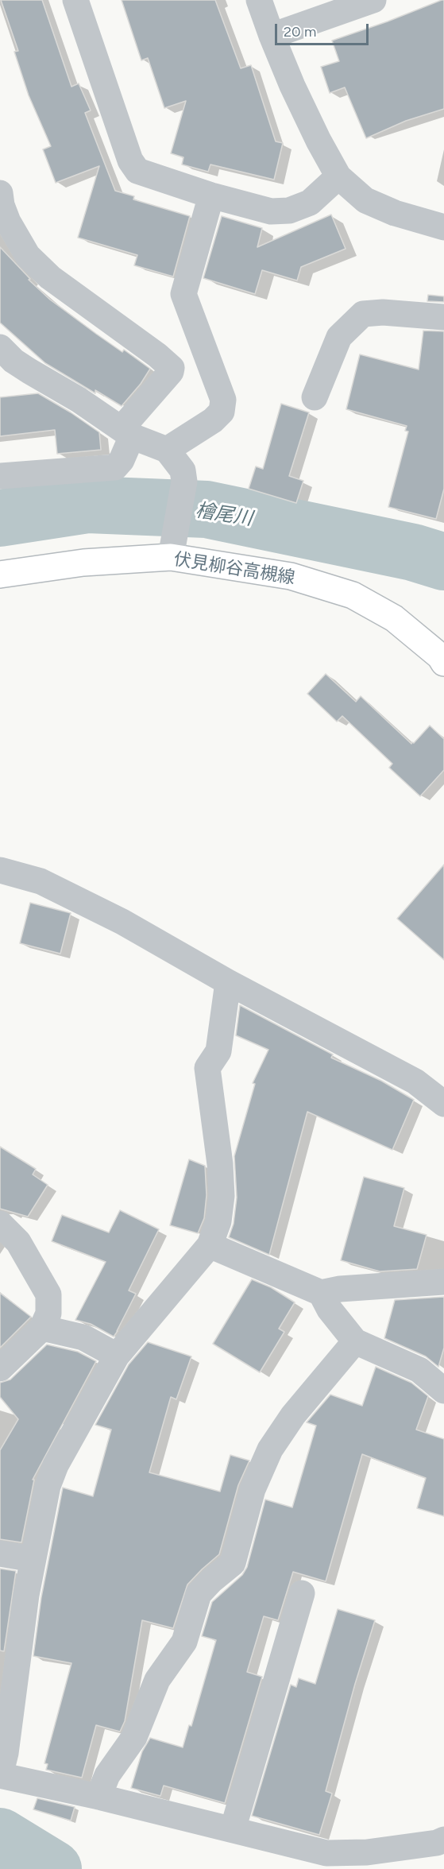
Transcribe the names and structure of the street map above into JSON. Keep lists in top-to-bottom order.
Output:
{
  "streets": {
    "main road": ["伏見柳谷高槻線"]
  },
  "water": ["檜尾川"],
  "scale_bar": "20 m"
}
